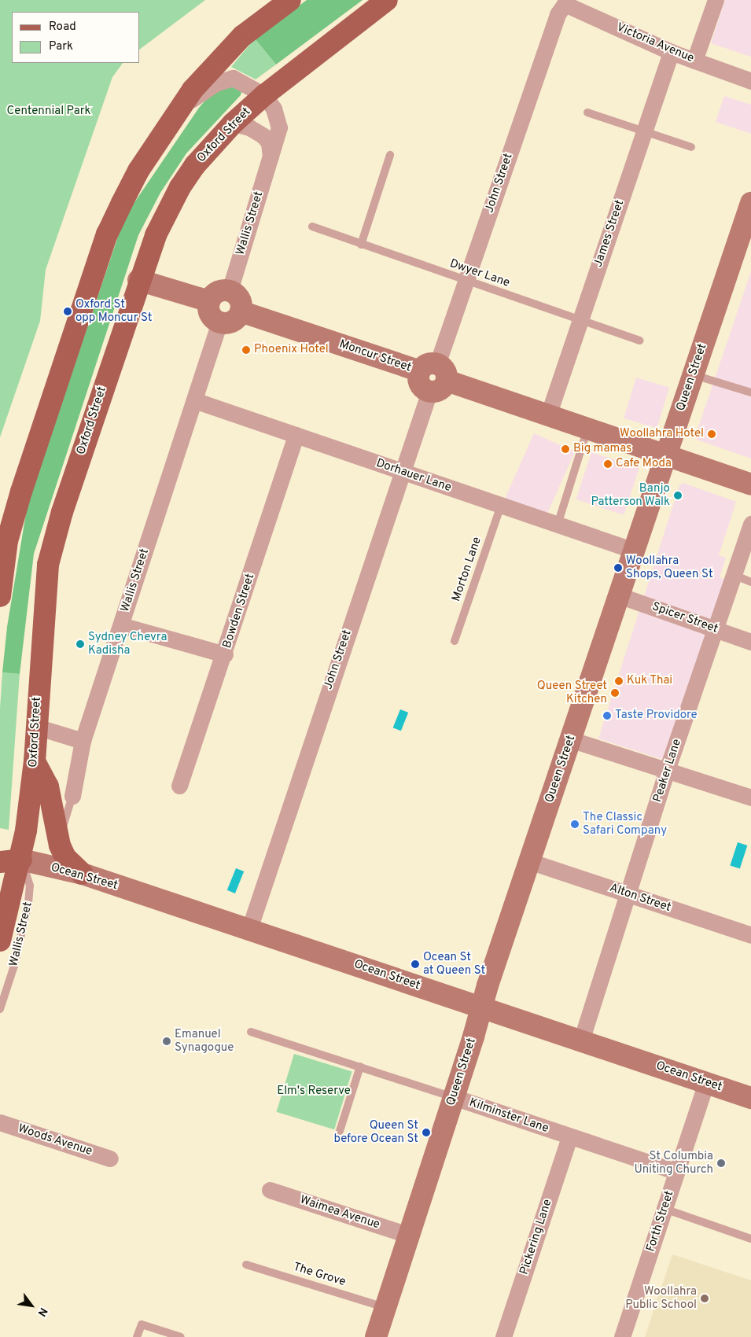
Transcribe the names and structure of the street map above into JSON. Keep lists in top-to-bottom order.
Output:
{
  "streets": {
    "main road": ["Oxford Street"],
    "street": [
      "Victoria Avenue",
      "John Street",
      "Wallis Street",
      "James Street",
      "Moncur Street",
      "Queen Street",
      "Dorhauer Lane",
      "Bowden Street",
      "Spicer Street",
      "Peaker Lane",
      "Ocean Street",
      "Alton Street",
      "Kilminster Lane",
      "Woods Avenue",
      "Waimea Avenue",
      "Forth Street",
      "Pickering Lane"
    ],
    "lane": ["Dwyer Lane", "Morton Lane", "The Grove"]
  },
  "crossings": [
    ["Victoria Avenue", "John Street"],
    ["Victoria Avenue", "James Street"],
    ["Oxford Street", "Wallis Street"],
    ["Oxford Street", "Ocean Street"],
    ["John Street", "Dwyer Lane"],
    ["John Street", "Moncur Street"],
    ["John Street", "Dorhauer Lane"],
    ["John Street", "Ocean Street"],
    ["Wallis Street", "Moncur Street"],
    ["Wallis Street", "Dorhauer Lane"],
    ["Wallis Street", "Ocean Street"],
    ["James Street", "Dwyer Lane"],
    ["James Street", "Moncur Street"],
    ["Moncur Street", "Queen Street"],
    ["Queen Street", "Dorhauer Lane"],
    ["Queen Street", "Spicer Street"],
    ["Queen Street", "Ocean Street"],
    ["Queen Street", "Alton Street"],
    ["Queen Street", "Kilminster Lane"],
    ["Queen Street", "Waimea Avenue"],
    ["Queen Street", "The Grove"],
    ["Dorhauer Lane", "Morton Lane"],
    ["Dorhauer Lane", "Bowden Street"],
    ["Spicer Street", "Peaker Lane"],
    ["Peaker Lane", "Ocean Street"],
    ["Peaker Lane", "Alton Street"],
    ["Ocean Street", "Forth Street"],
    ["Kilminster Lane", "Forth Street"],
    ["Kilminster Lane", "Pickering Lane"]
  ],
  "parks": ["Centennial Park", "Elm's Reserve"],
  "places": [
    "Oxford St opp Moncur St",
    "Phoenix Hotel",
    "Woollahra Hotel",
    "Big mamas",
    "Cafe Moda",
    "Banjo Patterson Walk",
    "Woollahra Shops, Queen St",
    "Sydney Chevra Kadisha",
    "Kuk Thai",
    "Queen Street Kitchen",
    "Taste Providore",
    "The Classic Safari Company",
    "Ocean St at Queen St",
    "Emanuel Synagogue",
    "Queen St before Ocean St",
    "St Columbia Uniting Church",
    "Woollahra Public School"
  ],
  "legend": ["Road", "Park"],
  "north": "bottom right"
}
